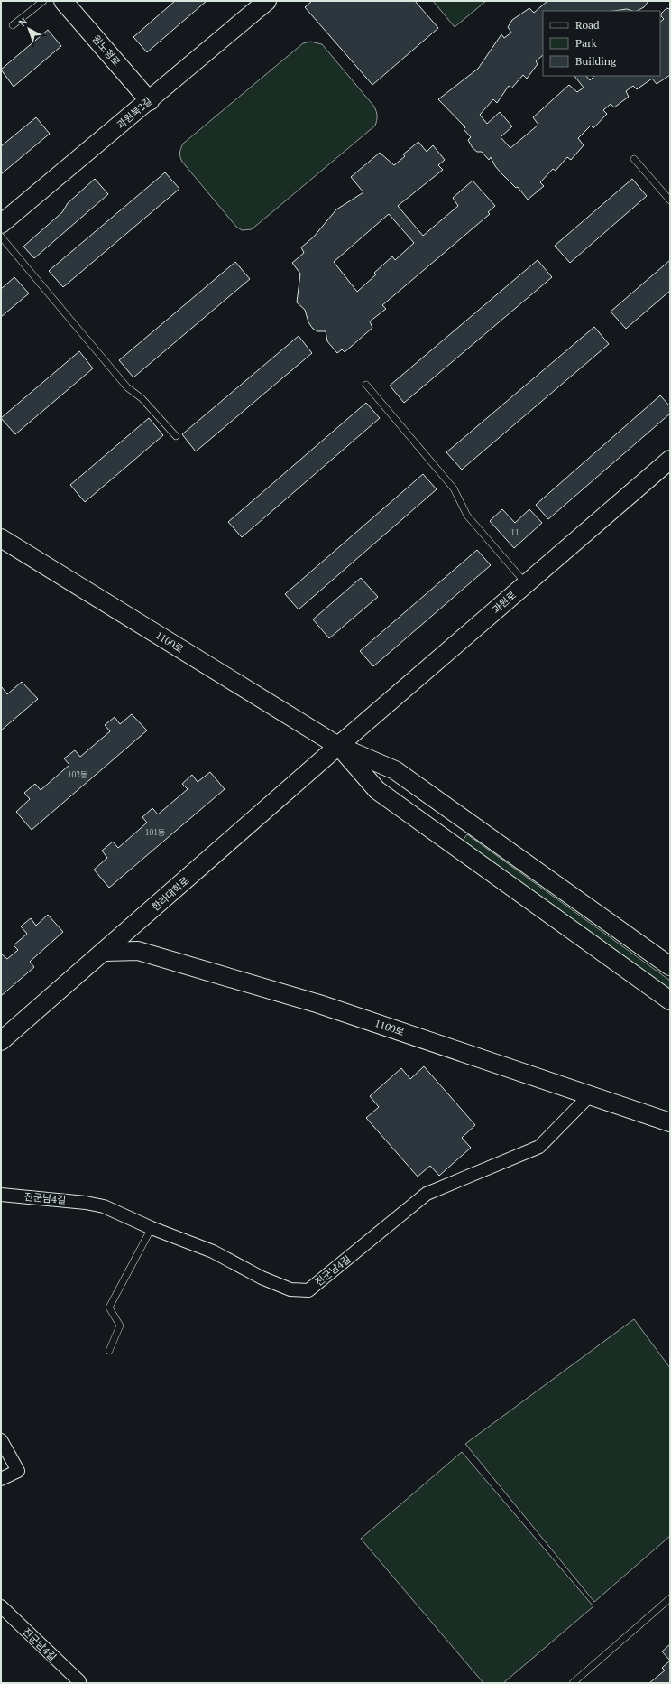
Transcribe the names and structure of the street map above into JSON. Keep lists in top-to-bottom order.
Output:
{
  "streets": {
    "main road": [
      "원노형로",
      "과원북2길",
      "과원로",
      "1100로",
      "한라대학로"
    ],
    "street": ["진군남4길"]
  },
  "crossings": [
    ["원노형로", "과원북2길"],
    ["과원로", "1100로"],
    ["과원로", "한라대학로"],
    ["1100로", "한라대학로"],
    ["1100로", "진군남4길"]
  ],
  "house_numbers": ["11", "102동", "101동"],
  "legend": ["Road", "Park", "Building"],
  "north": "top left"
}
